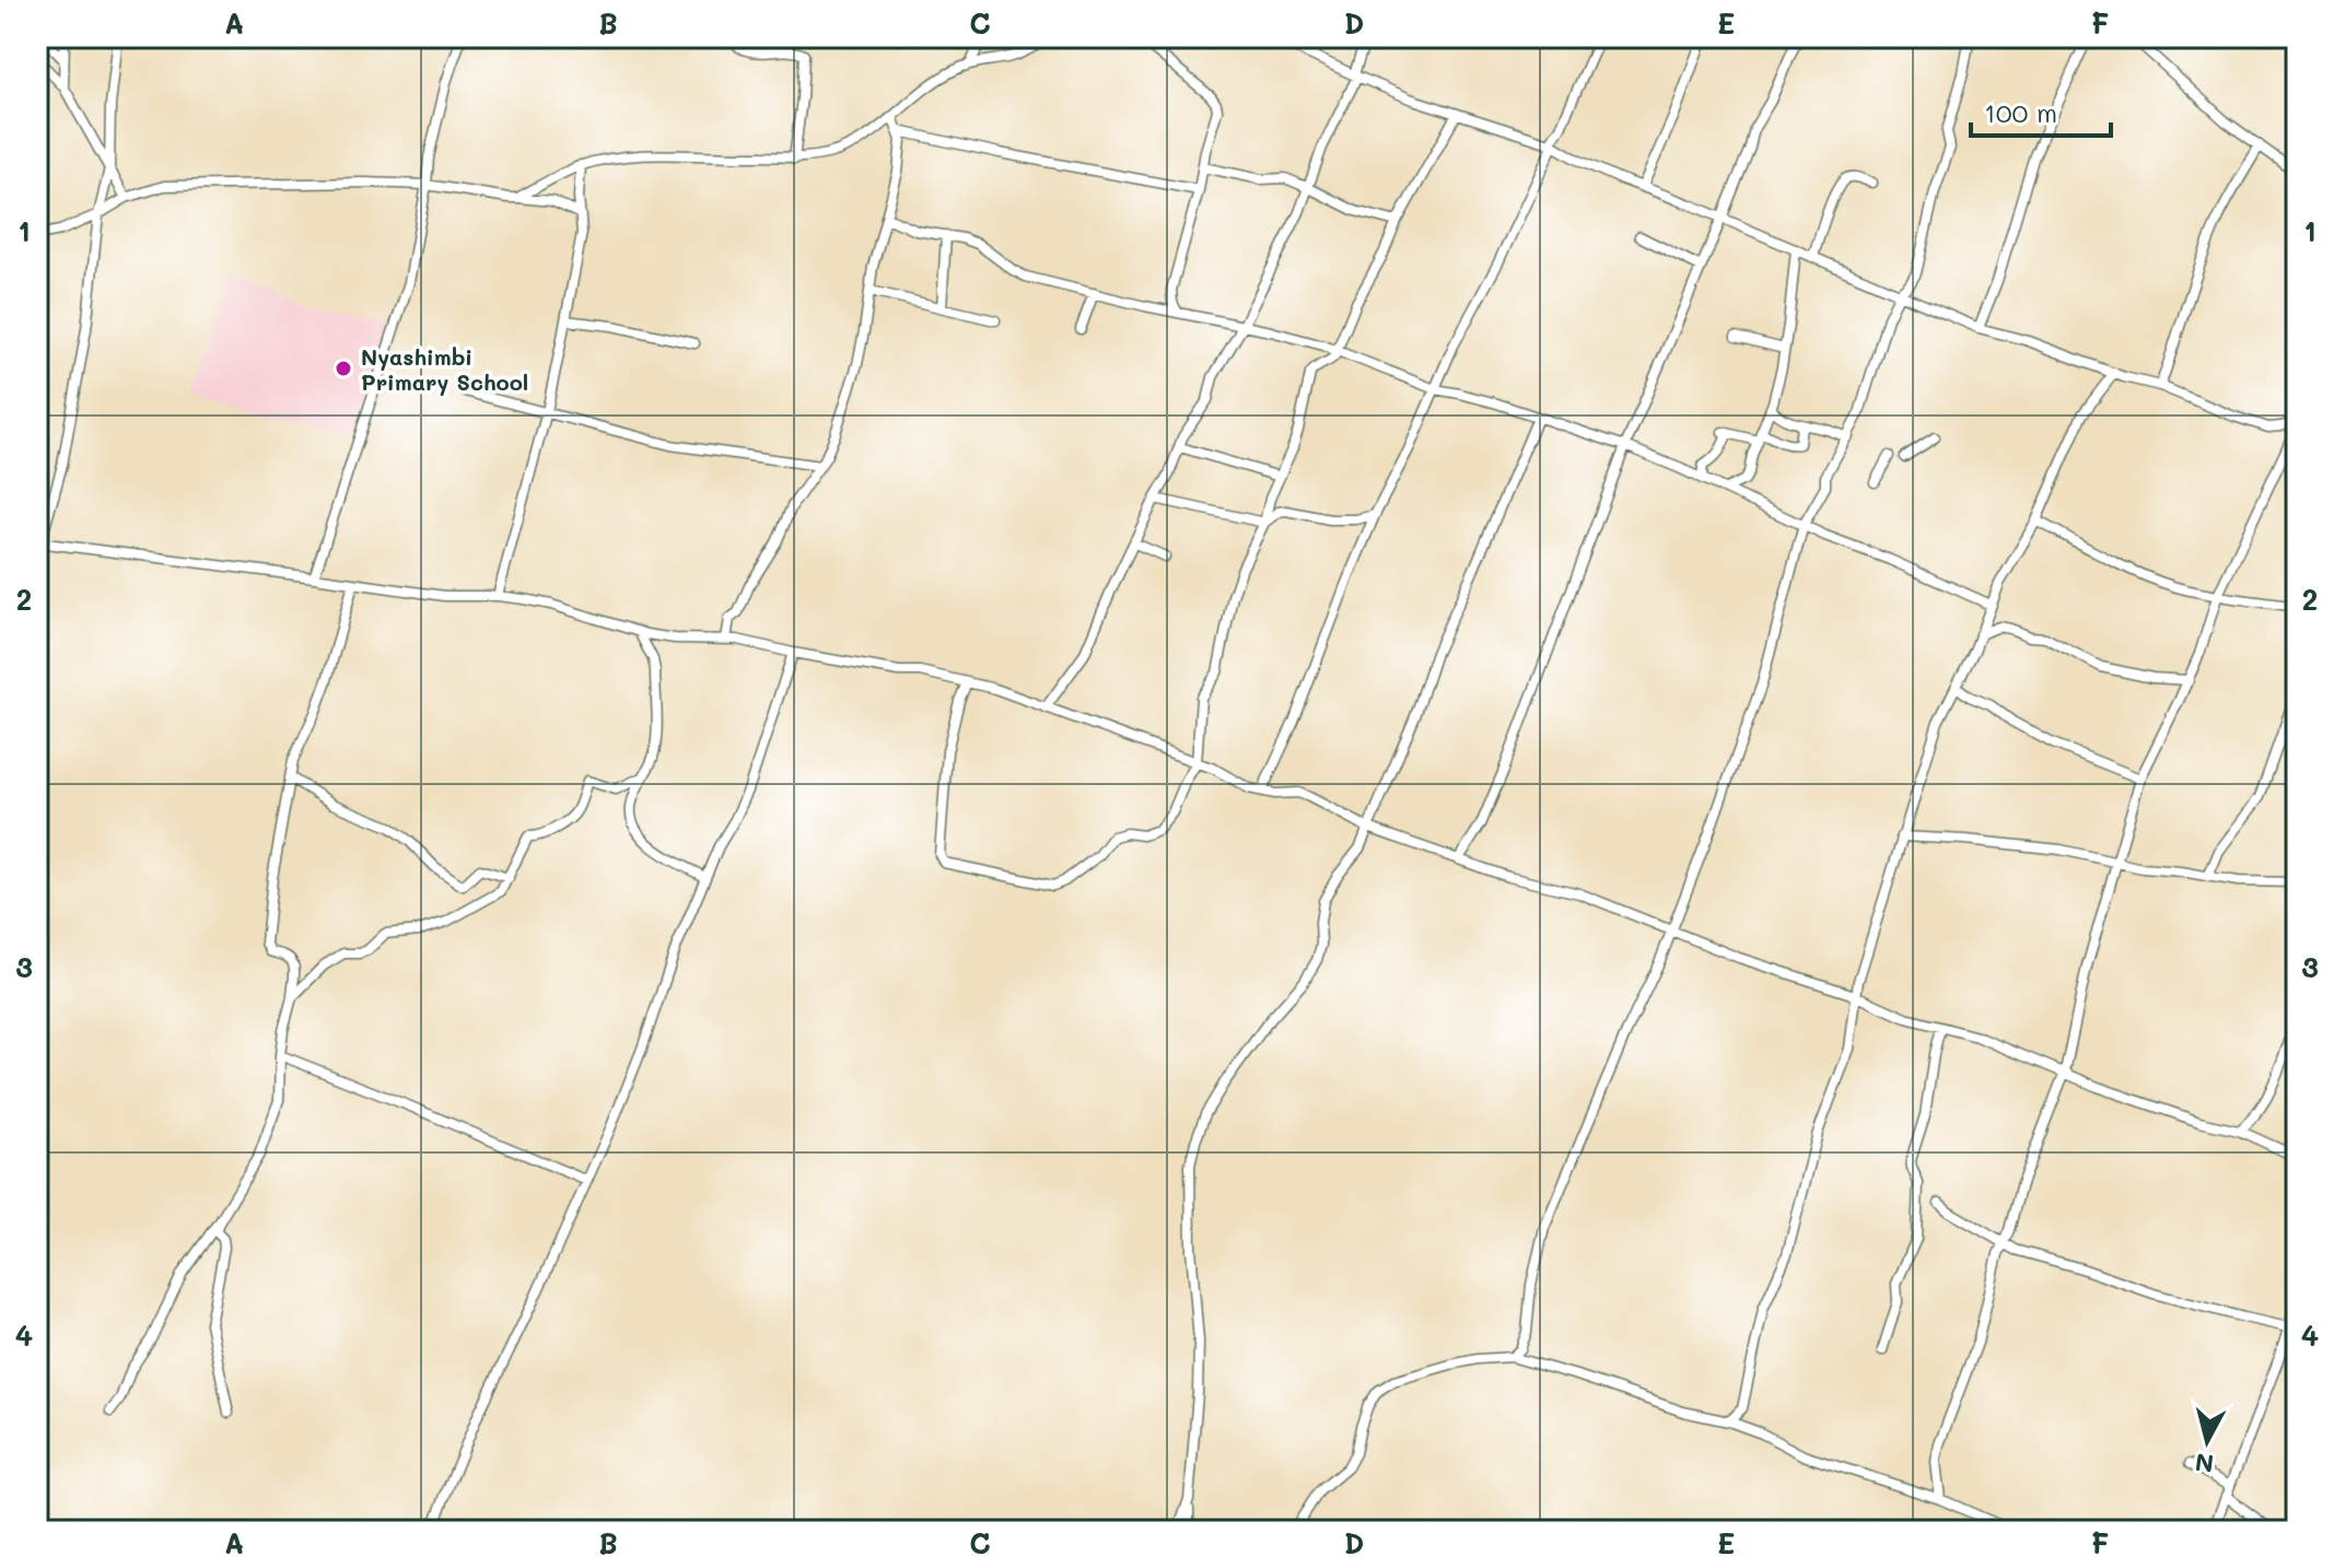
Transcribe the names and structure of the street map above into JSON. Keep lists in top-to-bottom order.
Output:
{
  "places": ["Nyashimbi Primary School"],
  "scale_bar": "100 m",
  "north": "bottom",
  "grid": {
    "columns": [
      "A",
      "B",
      "C",
      "D",
      "E",
      "F"
    ],
    "rows": [
      "1",
      "2",
      "3",
      "4"
    ]
  }
}
